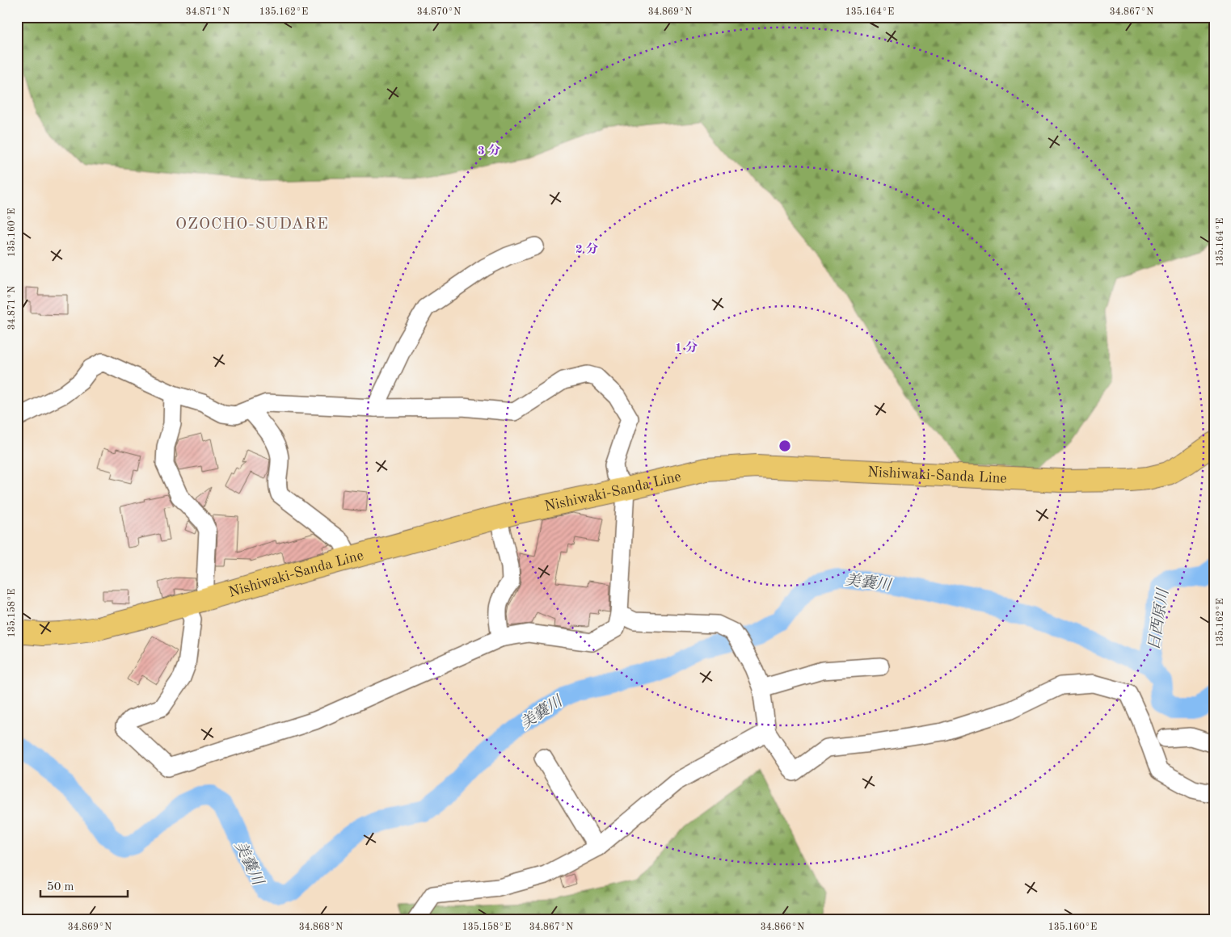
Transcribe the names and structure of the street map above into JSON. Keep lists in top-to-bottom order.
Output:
{
  "streets": {
    "main road": ["Nishiwaki-Sanda Line"]
  },
  "districts": ["OZOCHO-SUDARE"],
  "water": ["美嚢川", "日西原川"],
  "scale_bar": "50 m",
  "coordinates": [
    "34.871°N",
    "135.162°E",
    "34.870°N",
    "34.869°N",
    "135.164°E",
    "34.867°N",
    "135.160°E",
    "135.158°E",
    "34.868°N",
    "34.866°N"
  ],
  "rings": ["3 分", "2 分", "1 分"]
}
